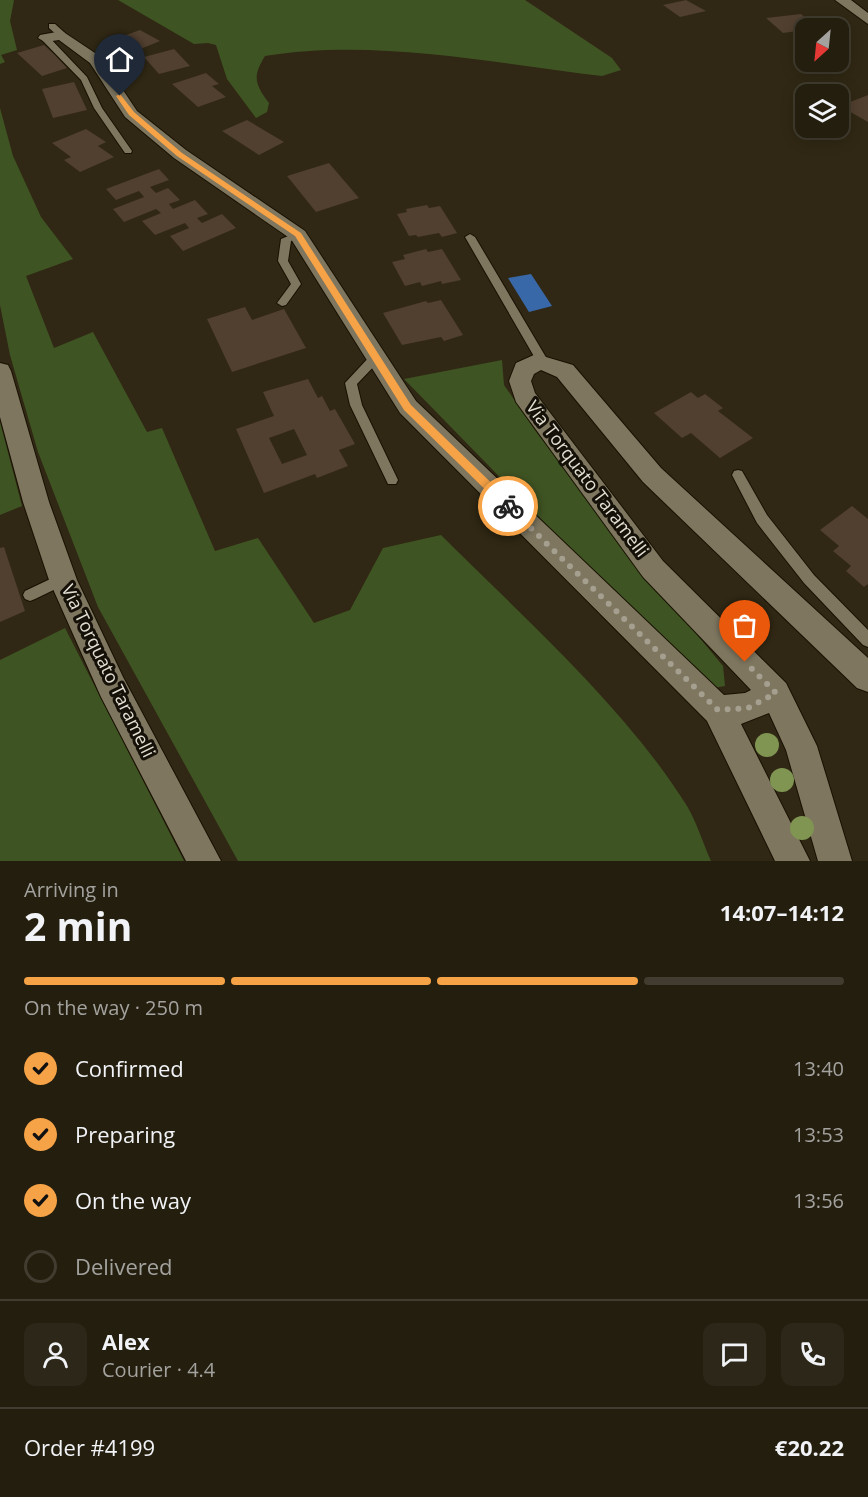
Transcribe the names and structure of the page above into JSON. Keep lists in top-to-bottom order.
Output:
{
  "streets": {
    "street": ["Via Torquato Taramelli"]
  },
  "north": "bottom left",
  "page": {
    "heading": ["2 min", "Arriving in", "14:07–14:12"],
    "panel": [
      "Alex",
      "Courier · 4.4",
      "Order #4199",
      "€20.22"
    ],
    "bar": "On the way · 250 m",
    "list": [
      ["Confirmed", "13:40"],
      ["Preparing", "13:53"],
      ["On the way", "13:56"],
      "Delivered"
    ]
  }
}
